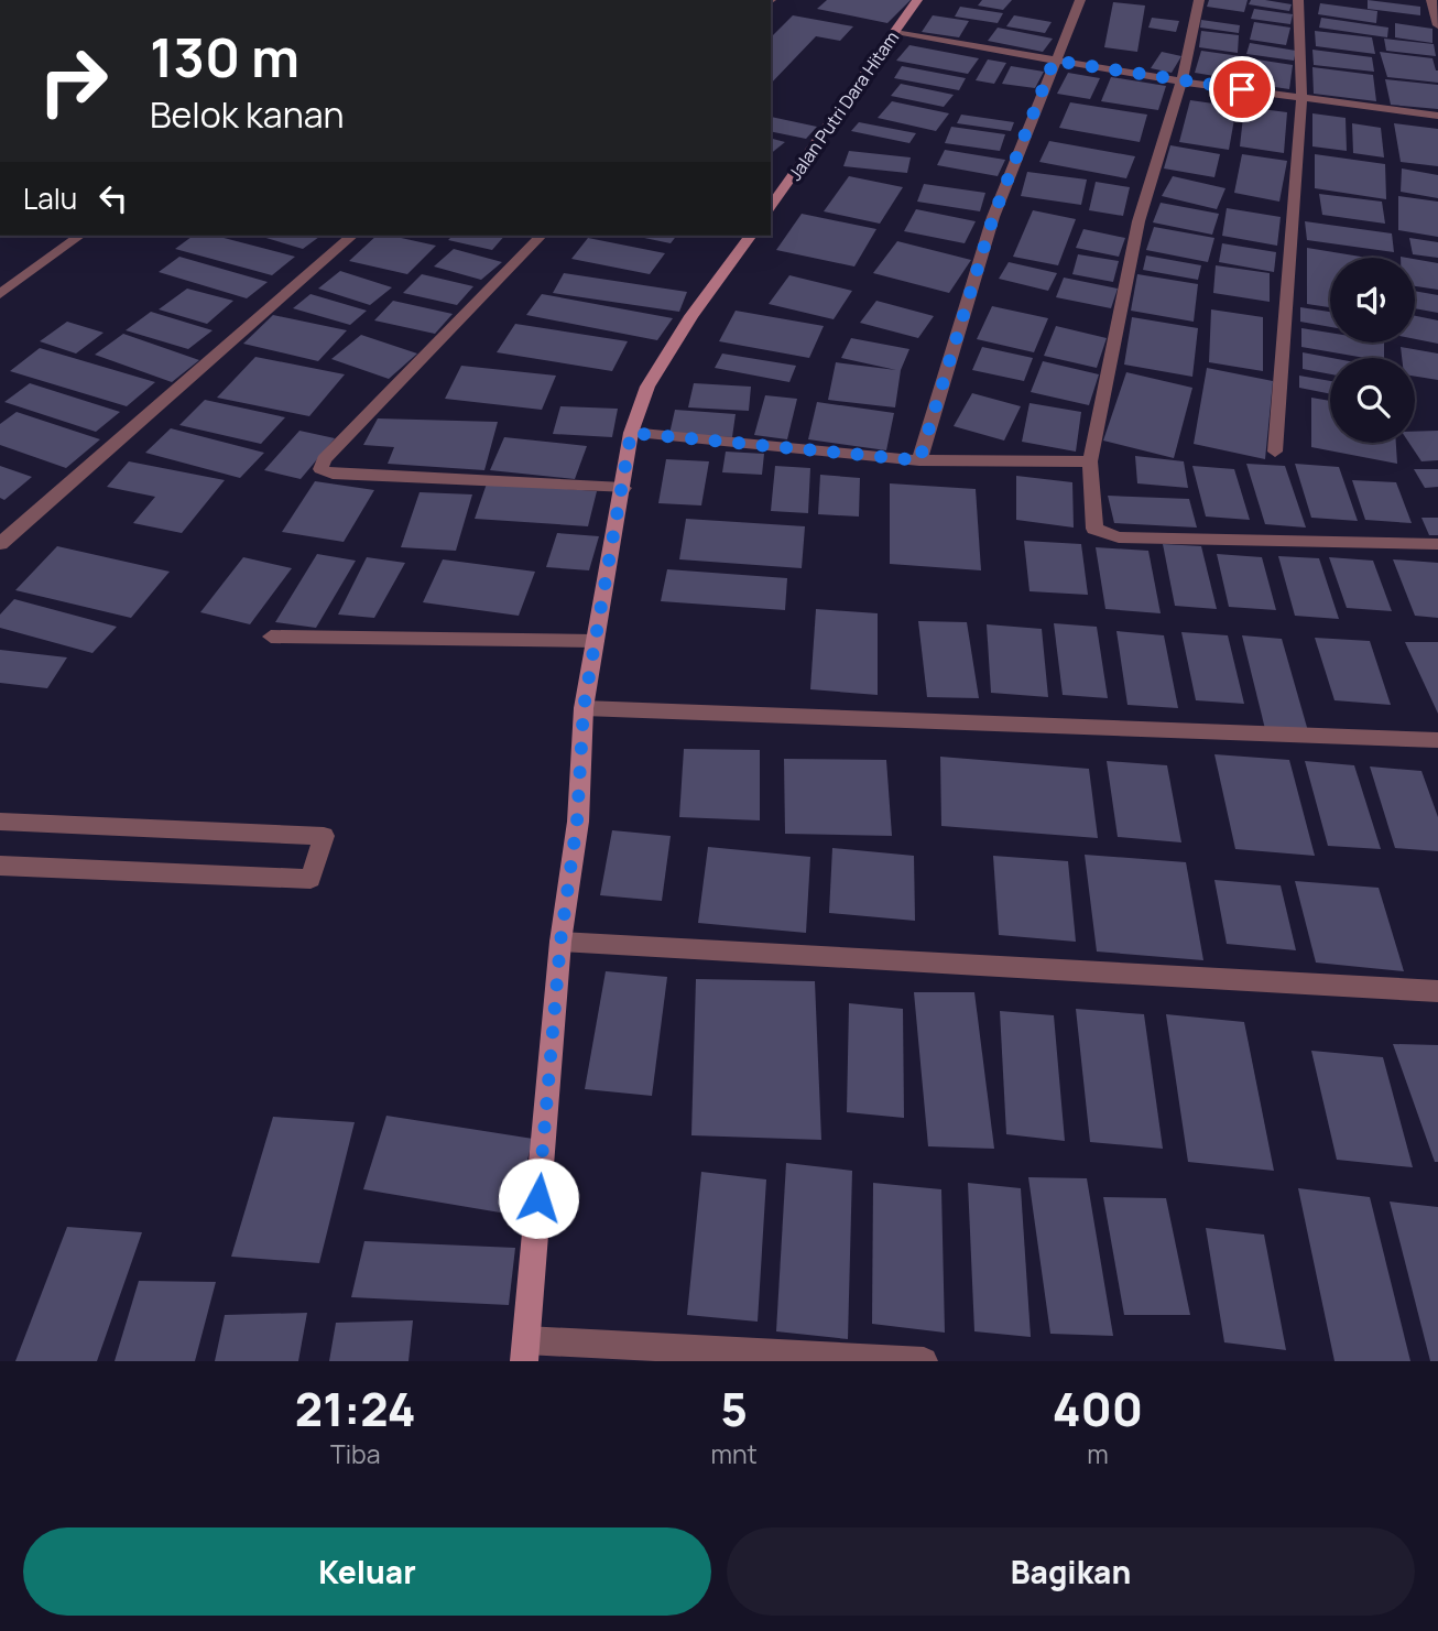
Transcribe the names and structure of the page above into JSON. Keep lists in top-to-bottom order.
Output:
{
  "streets": {
    "street": ["Jalan Putri Dara Hitam"]
  },
  "page": {
    "turn": ["130 m", "Belok kanan"],
    "then": "Lalu",
    "eta": [
      "21:24",
      "Tiba",
      "5",
      "mnt",
      "400",
      "m"
    ],
    "buttons": ["Keluar", "Bagikan"]
  }
}
